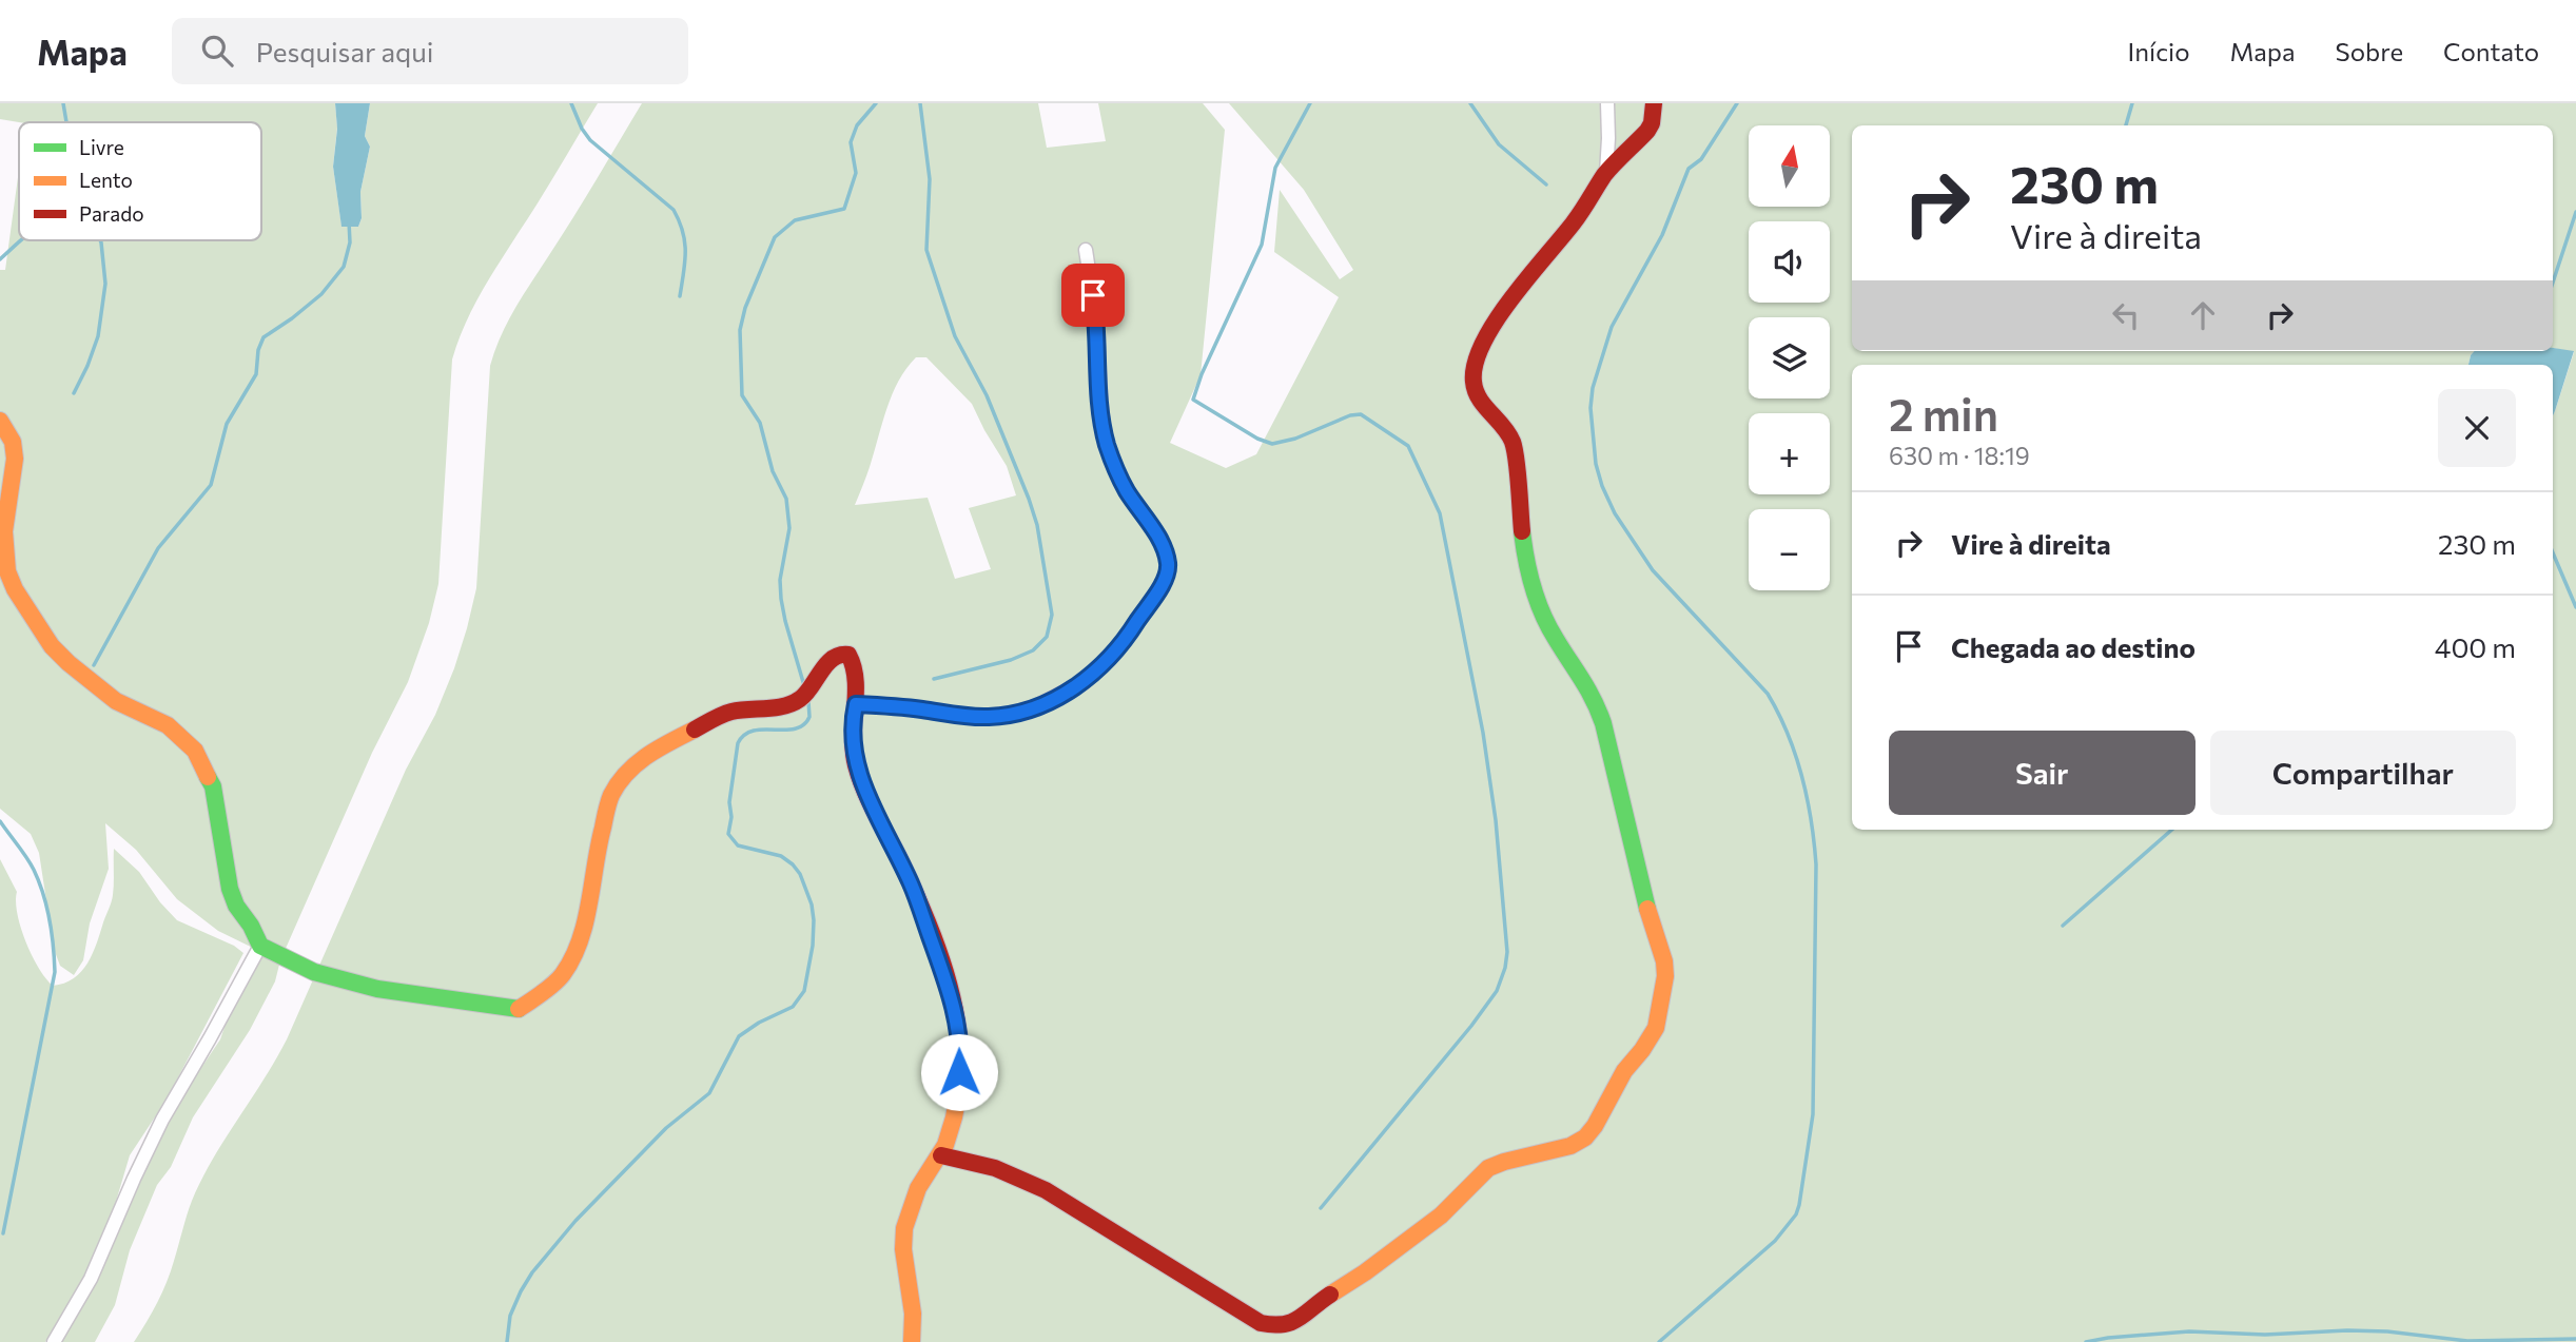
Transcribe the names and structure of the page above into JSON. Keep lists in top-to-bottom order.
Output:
{
  "legend": ["Livre", "Lento", "Parado"],
  "north": "top",
  "page": {
    "header": "Mapa",
    "search": "Pesquisar aqui",
    "nav": [
      "Início",
      "Mapa",
      "Sobre",
      "Contato"
    ],
    "map_buttons": ["+", "−"],
    "turn": ["230 m", "Vire à direita"],
    "heading": ["2 min", "630 m · 18:19"],
    "list": [
      {
        "name": "Vire à direita",
        "value": "230 m"
      },
      {
        "name": "Chegada ao destino",
        "value": "400 m"
      }
    ],
    "buttons": ["Sair", "Compartilhar"]
  }
}
